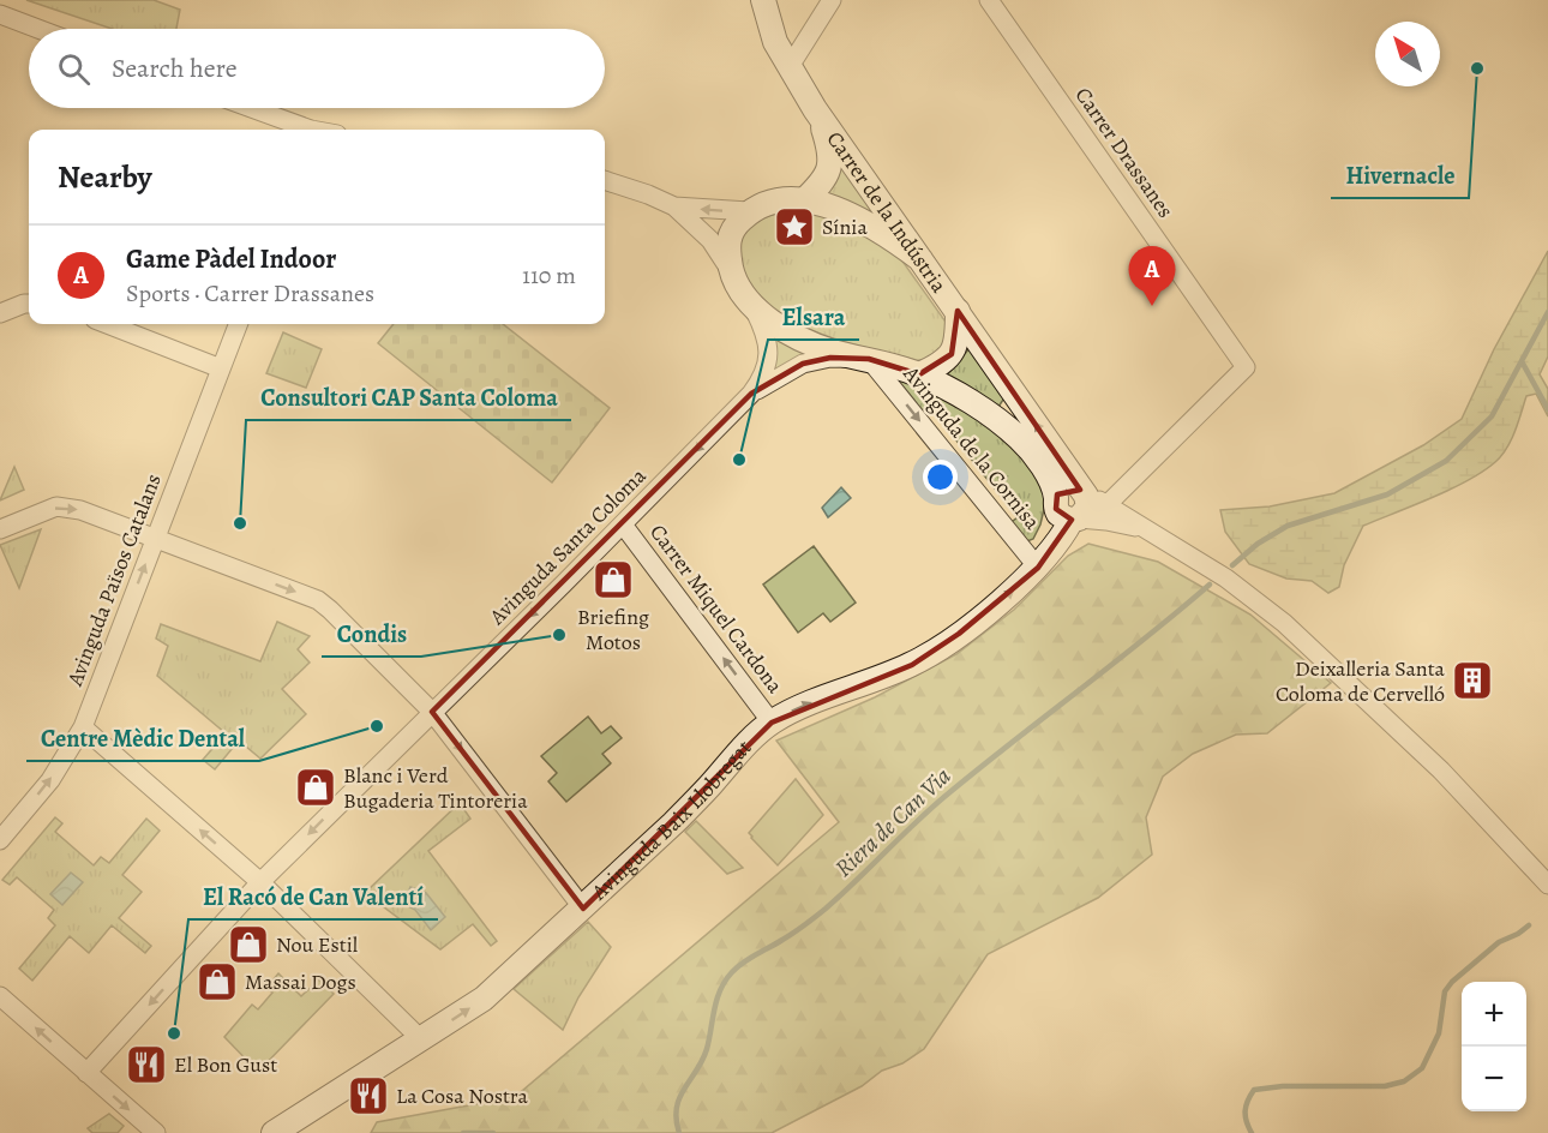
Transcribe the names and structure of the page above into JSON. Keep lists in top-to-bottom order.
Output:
{
  "streets": {
    "street": [
      "Carrer Drassanes",
      "Carrer de la Indústria",
      "Avinguda de la Cornisa",
      "Avinguda Santa Coloma",
      "Avinguda Països Catalans",
      "Carrer Miquel Cardona",
      "Avinguda Baix Llobregat"
    ]
  },
  "crossings": [
    ["Carrer Drassanes", "Carrer de la Indústria"],
    ["Carrer Drassanes", "Avinguda Baix Llobregat"],
    ["Carrer de la Indústria", "Avinguda Baix Llobregat"],
    ["Avinguda de la Cornisa", "Avinguda Santa Coloma"],
    ["Avinguda de la Cornisa", "Avinguda Baix Llobregat"],
    ["Avinguda Santa Coloma", "Carrer Miquel Cardona"],
    ["Carrer Miquel Cardona", "Avinguda Baix Llobregat"]
  ],
  "one_way": [
    "Avinguda Santa Coloma",
    "Avinguda Països Catalans",
    "Carrer Miquel Cardona",
    "Avinguda Baix Llobregat"
  ],
  "water": ["Riera de Can Via"],
  "places": {
    "other": [
      "Hivernacle",
      "Elsara",
      "Consultori CAP Santa Coloma",
      "Condis",
      "Centre Mèdic Dental",
      "El Racó de Can Valentí"
    ],
    "place": ["Sínia"],
    "shop": [
      "Briefing Motos",
      "Blanc i Verd Bugaderia Tintoreria",
      "Nou Estil",
      "Massai Dogs"
    ],
    "building": ["Deixalleria Santa Coloma de Cervelló"],
    "restaurant": ["El Bon Gust", "La Cosa Nostra"]
  },
  "north": "top left",
  "page": {
    "search": "Search here",
    "heading": "Nearby",
    "list": [
      {
        "mark": "A",
        "name": "Game Pàdel Indoor",
        "note": "Sports · Carrer Drassanes",
        "value": "110 m"
      }
    ],
    "pins": "A",
    "map_buttons": ["+", "−"]
  }
}
